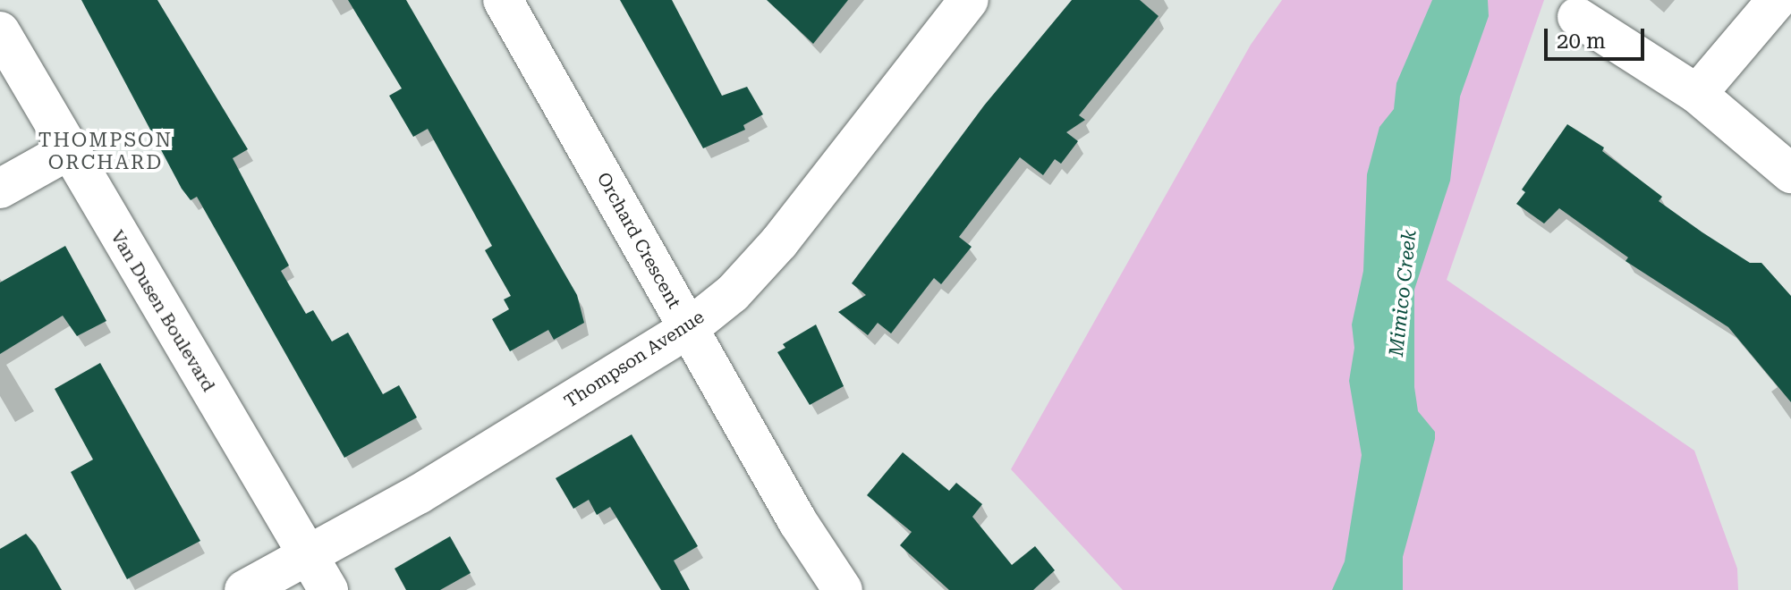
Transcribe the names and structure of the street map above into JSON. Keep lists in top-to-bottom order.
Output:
{
  "streets": {
    "street": ["Orchard Crescent", "Van Dusen Boulevard", "Thompson Avenue"]
  },
  "crossings": [
    ["Orchard Crescent", "Thompson Avenue"],
    ["Van Dusen Boulevard", "Thompson Avenue"]
  ],
  "districts": ["THOMPSON ORCHARD"],
  "water": ["Mimico Creek"],
  "scale_bar": "20 m"
}
